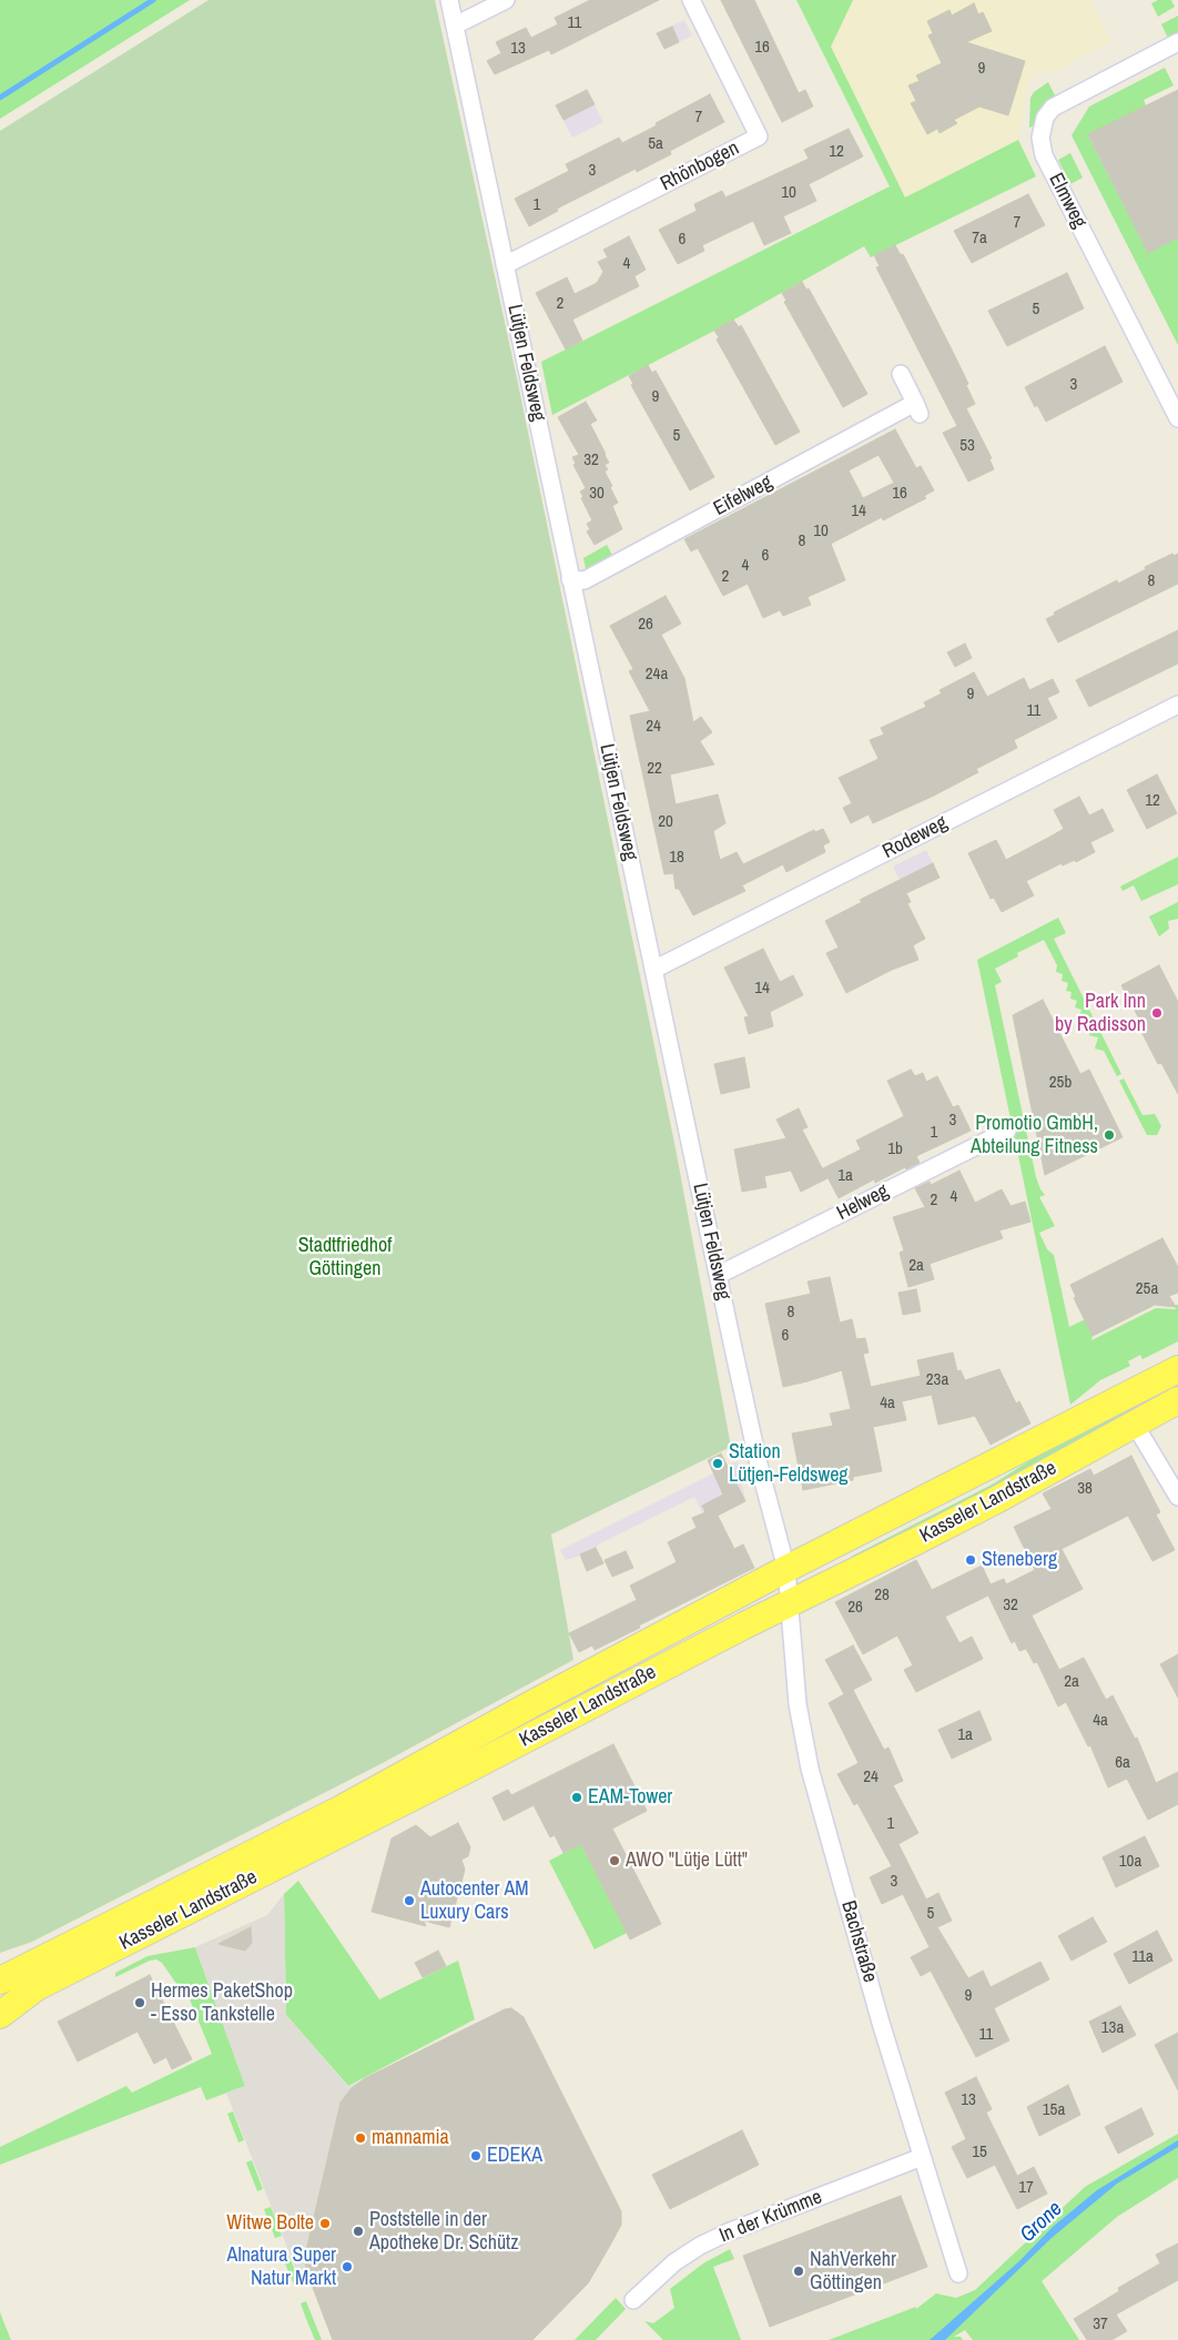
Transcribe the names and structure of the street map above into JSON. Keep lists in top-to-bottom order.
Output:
{
  "streets": {
    "main road": ["Kasseler Landstraße"],
    "street": [
      "Rhönbogen",
      "Elmweg",
      "Lütjen Feldsweg",
      "Eifelweg",
      "Rodeweg",
      "Helweg",
      "Bachstraße",
      "In der Krümme"
    ]
  },
  "crossings": [
    ["Rhönbogen", "Lütjen Feldsweg"],
    ["Lütjen Feldsweg", "Eifelweg"],
    ["Lütjen Feldsweg", "Rodeweg"],
    ["Lütjen Feldsweg", "Helweg"],
    ["Lütjen Feldsweg", "Kasseler Landstraße"],
    ["Lütjen Feldsweg", "Bachstraße"],
    ["Kasseler Landstraße", "Bachstraße"],
    ["Bachstraße", "In der Krümme"]
  ],
  "water": ["Grone"],
  "parks": ["Stadtfriedhof Göttingen"],
  "places": [
    "Park Inn by Radisson",
    "Promotio GmbH, Abteilung Fitness",
    "Station Lütjen-Feldsweg",
    "Steneberg",
    "EAM-Tower",
    "AWO \"Lütje Lütt\"",
    "Autocenter AM Luxury Cars",
    "Hermes PaketShop - Esso Tankstelle",
    "mannamia",
    "EDEKA",
    "Witwe Bolte",
    "Poststelle in der Apotheke Dr. Schütz",
    "Alnatura Super Natur Markt",
    "NahVerkehr Göttingen"
  ],
  "house_numbers": [
    "11",
    "16",
    "13",
    "9",
    "7",
    "5a",
    "12",
    "3",
    "10",
    "1",
    "7",
    "7a",
    "6",
    "4",
    "2",
    "5",
    "3",
    "9",
    "5",
    "53",
    "32",
    "30",
    "16",
    "14",
    "10",
    "8",
    "6",
    "4",
    "2",
    "8",
    "26",
    "24a",
    "9",
    "11",
    "24",
    "22",
    "12",
    "20",
    "18",
    "14",
    "25b",
    "3",
    "1",
    "1b",
    "1a",
    "4",
    "2",
    "2a",
    "25a",
    "8",
    "6",
    "23a",
    "4a",
    "38",
    "28",
    "32",
    "26",
    "2a",
    "4a",
    "1a",
    "6a",
    "24",
    "1",
    "10a",
    "3",
    "5",
    "11a",
    "9",
    "13a",
    "11",
    "13",
    "15a",
    "15",
    "17",
    "37"
  ]
}
